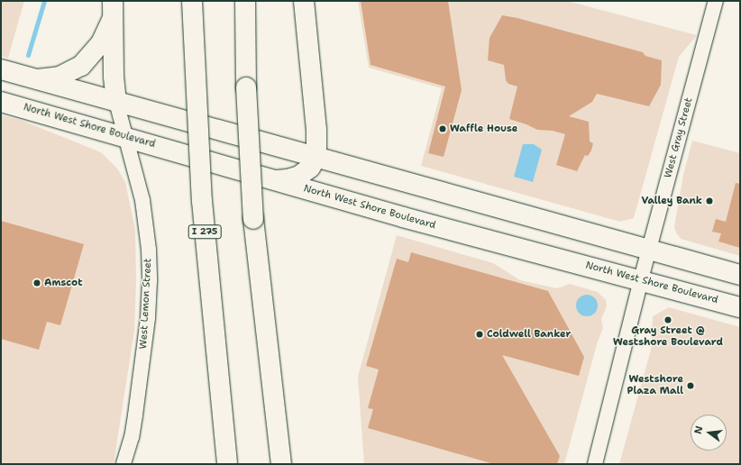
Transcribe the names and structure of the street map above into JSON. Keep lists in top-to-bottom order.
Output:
{
  "streets": {
    "main road": ["North West Shore Boulevard", "I 275"],
    "street": ["West Gray Street", "West Lemon Street"]
  },
  "crossings": [
    ["North West Shore Boulevard", "West Gray Street"],
    ["North West Shore Boulevard", "West Lemon Street"]
  ],
  "places": [
    "Waffle House",
    "Valley Bank",
    "Amscot",
    "Gray Street @ Westshore Boulevard",
    "Coldwell Banker",
    "Westshore Plaza Mall"
  ],
  "north": "left"
}
